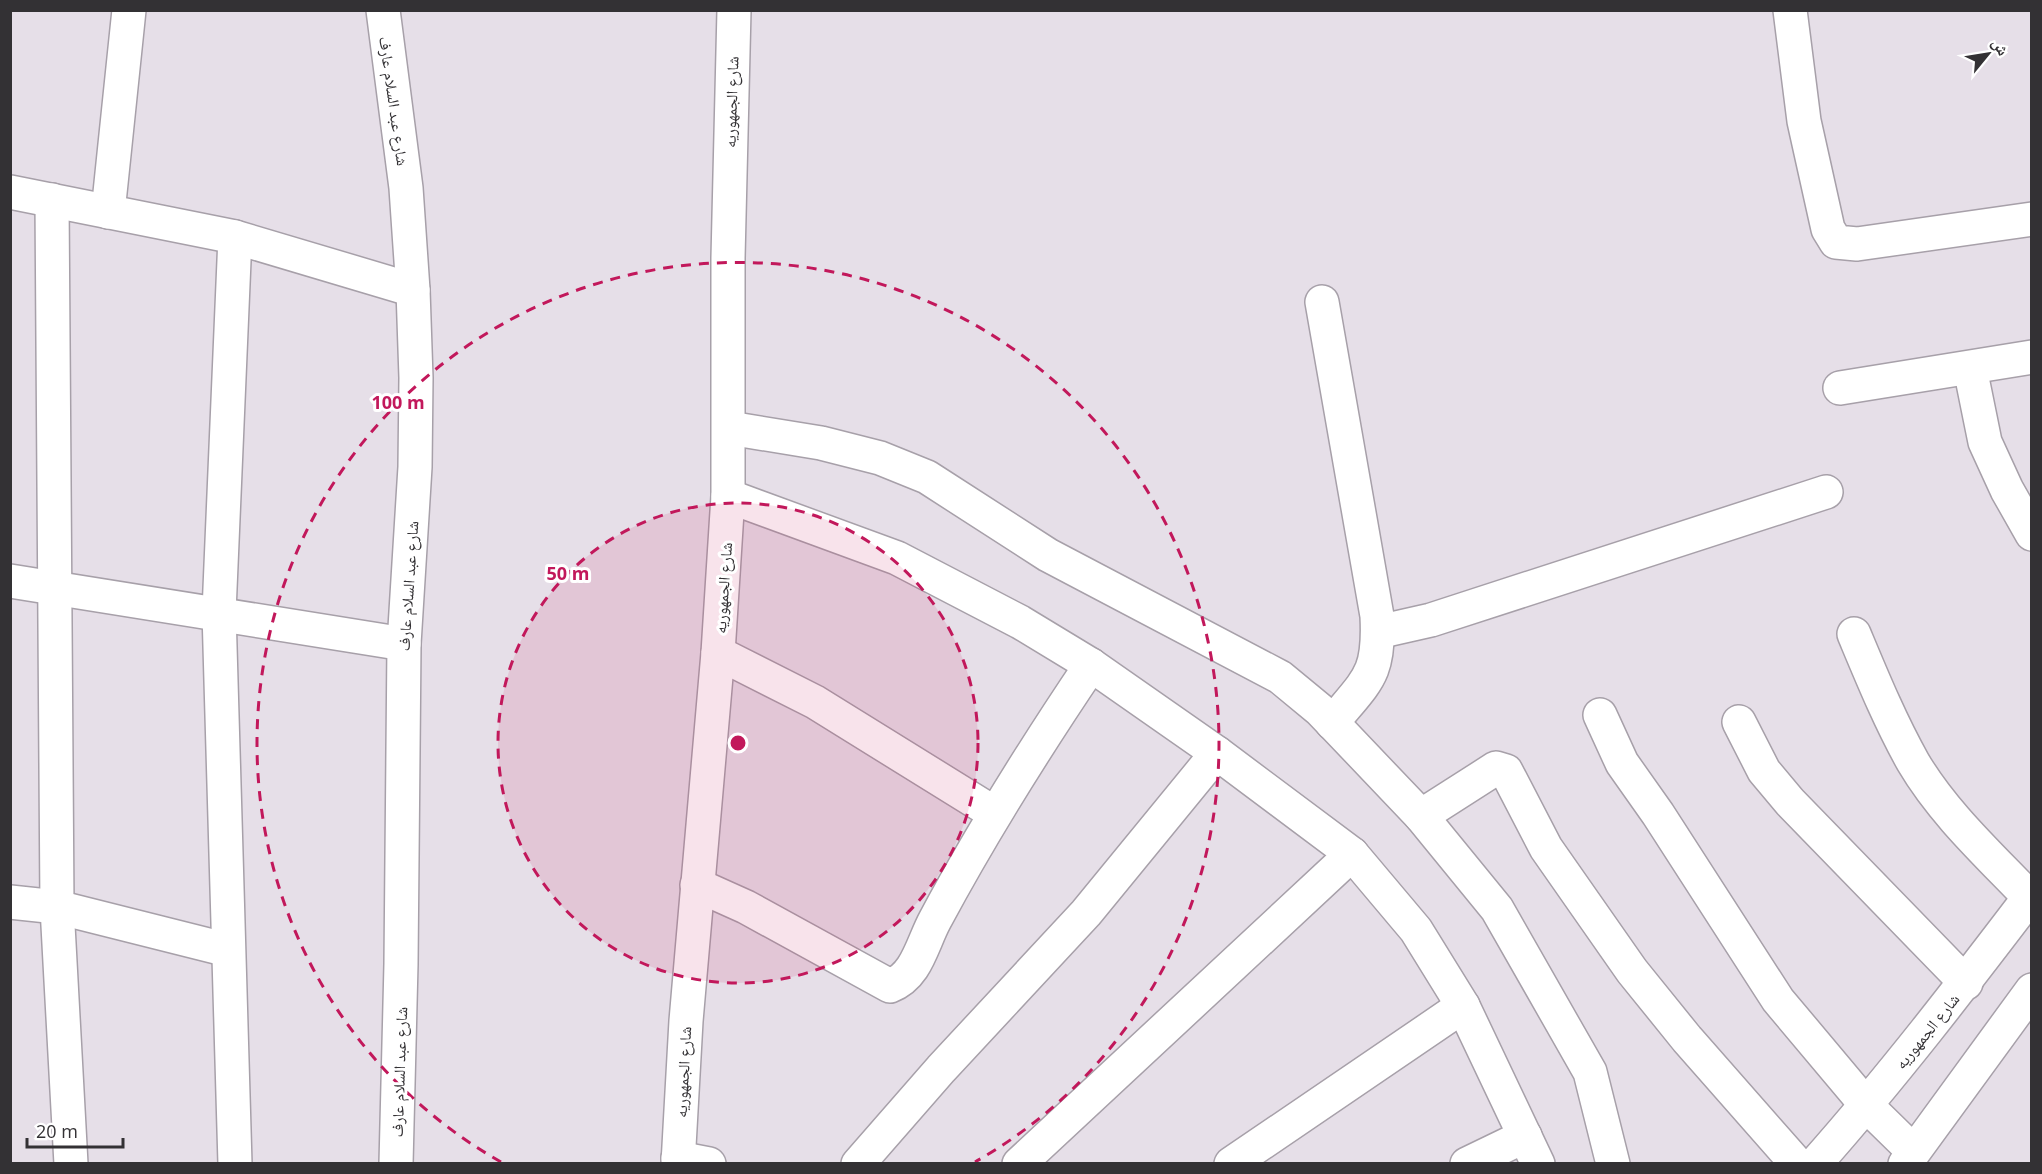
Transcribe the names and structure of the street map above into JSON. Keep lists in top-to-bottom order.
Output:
{
  "streets": {
    "street": ["شارع عبد السلام عارف", "شارع الجمهوريه"]
  },
  "scale_bar": "20 m",
  "north": "top right",
  "rings": ["100 m", "50 m"]
}
